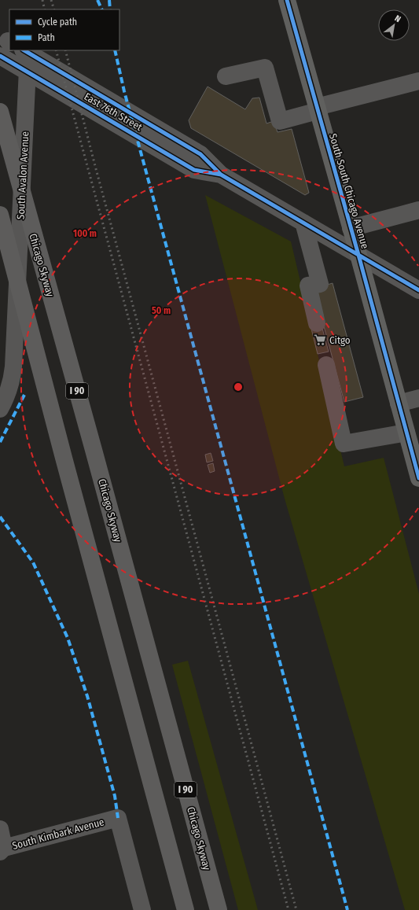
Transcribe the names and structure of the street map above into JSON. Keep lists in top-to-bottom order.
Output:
{
  "streets": {
    "highway": ["Chicago Skyway", "I 90"],
    "main road": ["South South Chicago Avenue"],
    "street": ["East 76th Street", "South Avalon Avenue", "South Kimbark Avenue"]
  },
  "crossings": [
    ["East 76th Street", "South Avalon Avenue"],
    ["East 76th Street", "South South Chicago Avenue"]
  ],
  "places": {
    "supermarket": ["Citgo"]
  },
  "legend": ["Cycle path", "Path"],
  "north": "top right",
  "rings": ["100 m", "50 m"]
}
